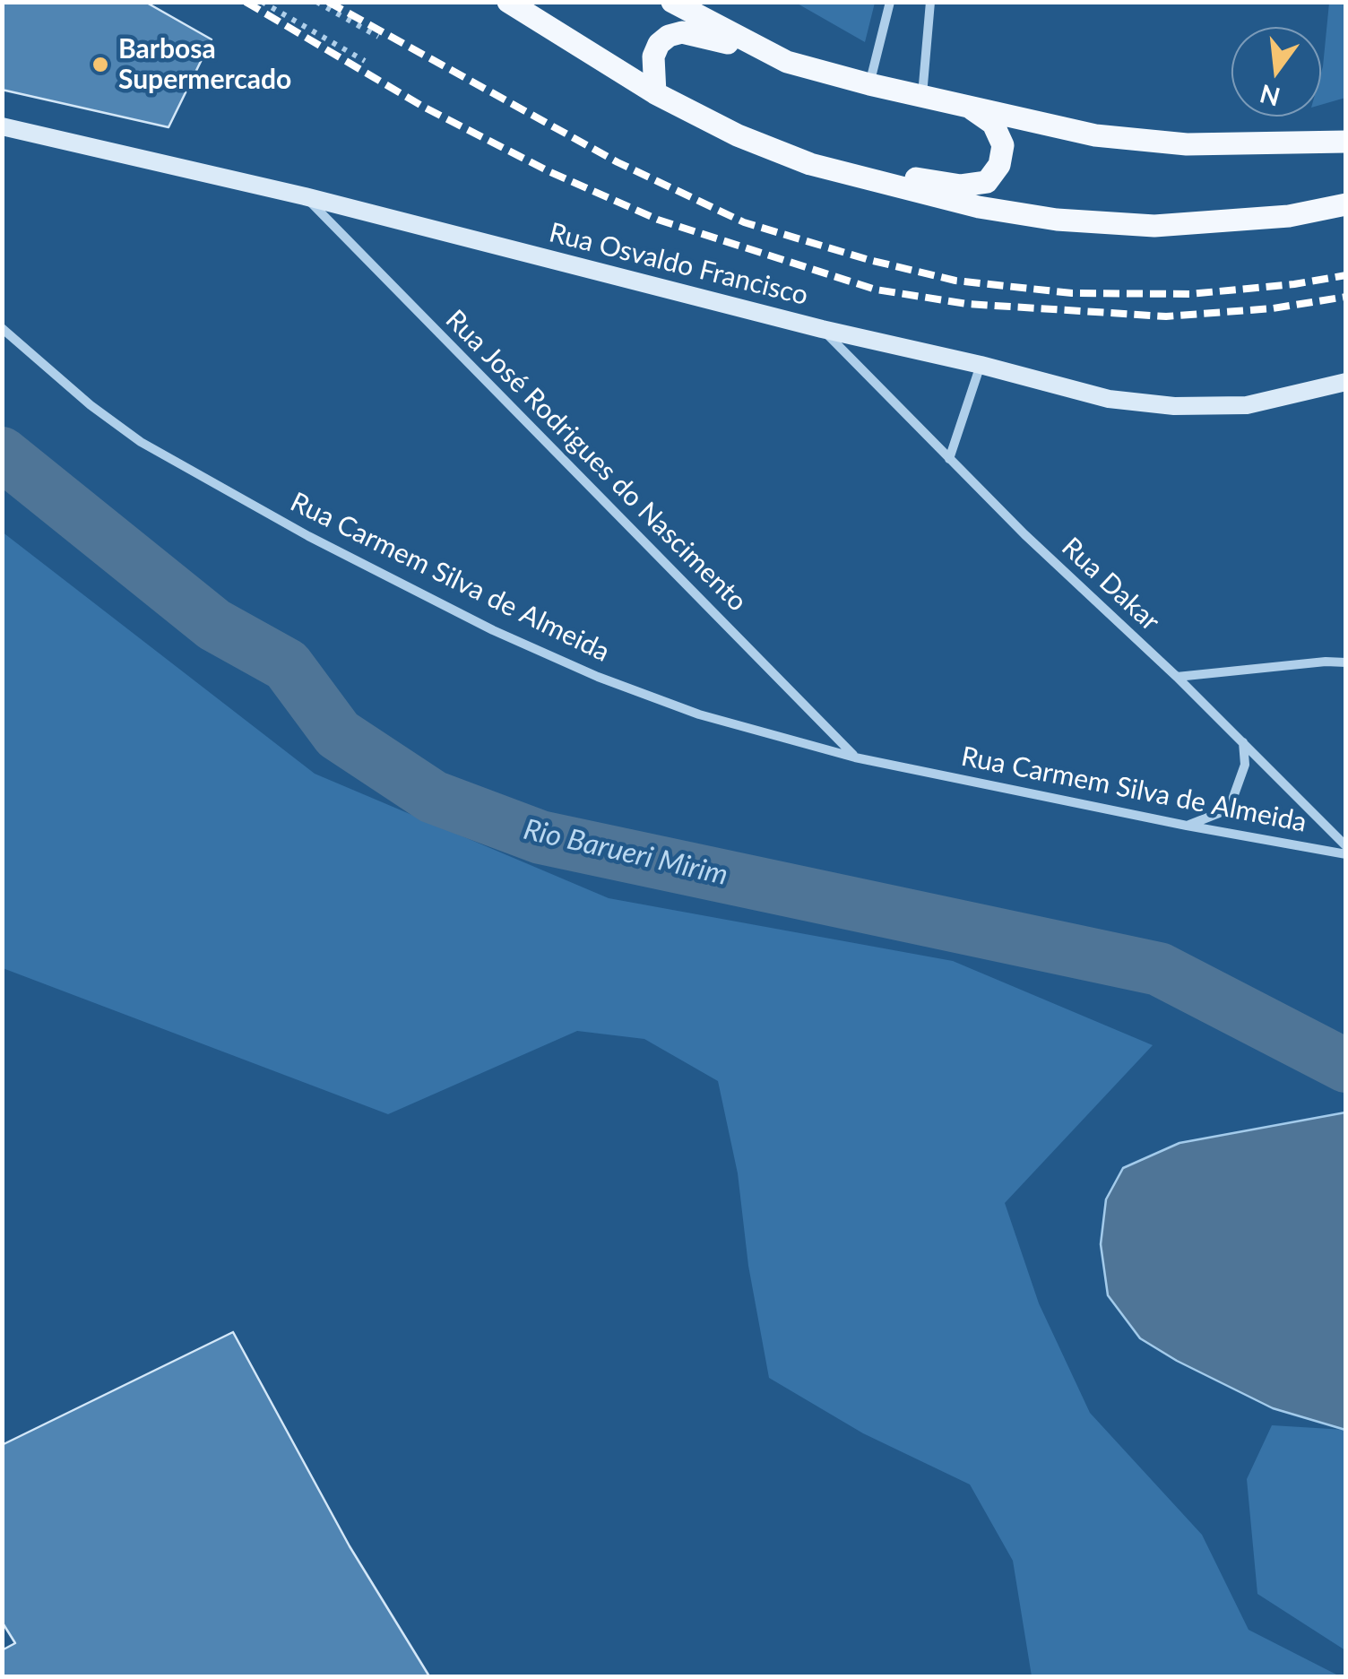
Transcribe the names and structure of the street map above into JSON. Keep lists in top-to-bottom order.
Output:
{
  "streets": {
    "main road": ["Rua Osvaldo Francisco"],
    "street": ["Rua José Rodrigues do Nascimento", "Rua Carmem Silva de Almeida", "Rua Dakar"]
  },
  "crossings": [
    ["Rua Osvaldo Francisco", "Rua José Rodrigues do Nascimento"],
    ["Rua Osvaldo Francisco", "Rua Dakar"],
    ["Rua José Rodrigues do Nascimento", "Rua Carmem Silva de Almeida"]
  ],
  "water": ["Rio Barueri Mirim"],
  "places": ["Barbosa Supermercado"],
  "north": "bottom"
}
